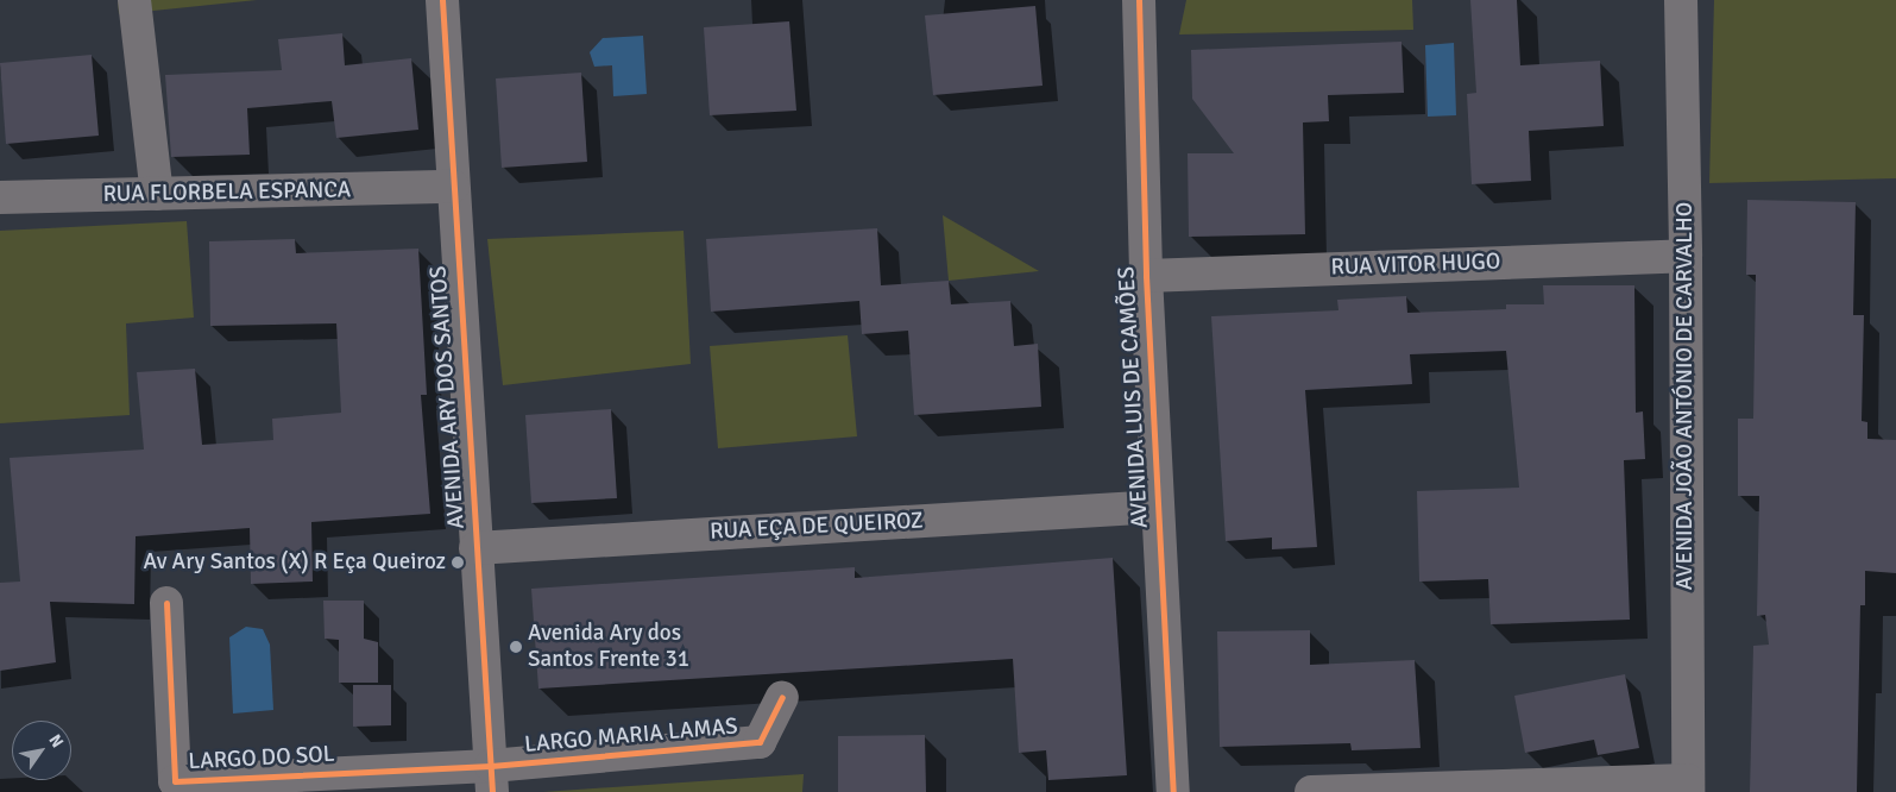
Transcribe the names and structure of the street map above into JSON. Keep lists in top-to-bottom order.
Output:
{
  "streets": {
    "street": [
      "RUA FLORBELA ESPANCA",
      "RUA VITOR HUGO",
      "AVENIDA JOÃO ANTÓNIO DE CARVALHO",
      "AVENIDA ARY DOS SANTOS",
      "AVENIDA LUIS DE CAMÕES",
      "RUA EÇA DE QUEIROZ",
      "LARGO MARIA LAMAS",
      "LARGO DO SOL"
    ]
  },
  "crossings": [
    ["RUA FLORBELA ESPANCA", "AVENIDA ARY DOS SANTOS"],
    ["RUA VITOR HUGO", "AVENIDA JOÃO ANTÓNIO DE CARVALHO"],
    ["RUA VITOR HUGO", "AVENIDA LUIS DE CAMÕES"],
    ["AVENIDA ARY DOS SANTOS", "RUA EÇA DE QUEIROZ"],
    ["AVENIDA ARY DOS SANTOS", "LARGO MARIA LAMAS"],
    ["AVENIDA ARY DOS SANTOS", "LARGO DO SOL"],
    ["AVENIDA LUIS DE CAMÕES", "RUA EÇA DE QUEIROZ"],
    ["LARGO MARIA LAMAS", "LARGO DO SOL"]
  ],
  "places": ["Av Ary Santos (X) R Eça Queiroz", "Avenida Ary dos Santos Frente 31"],
  "north": "top right"
}
